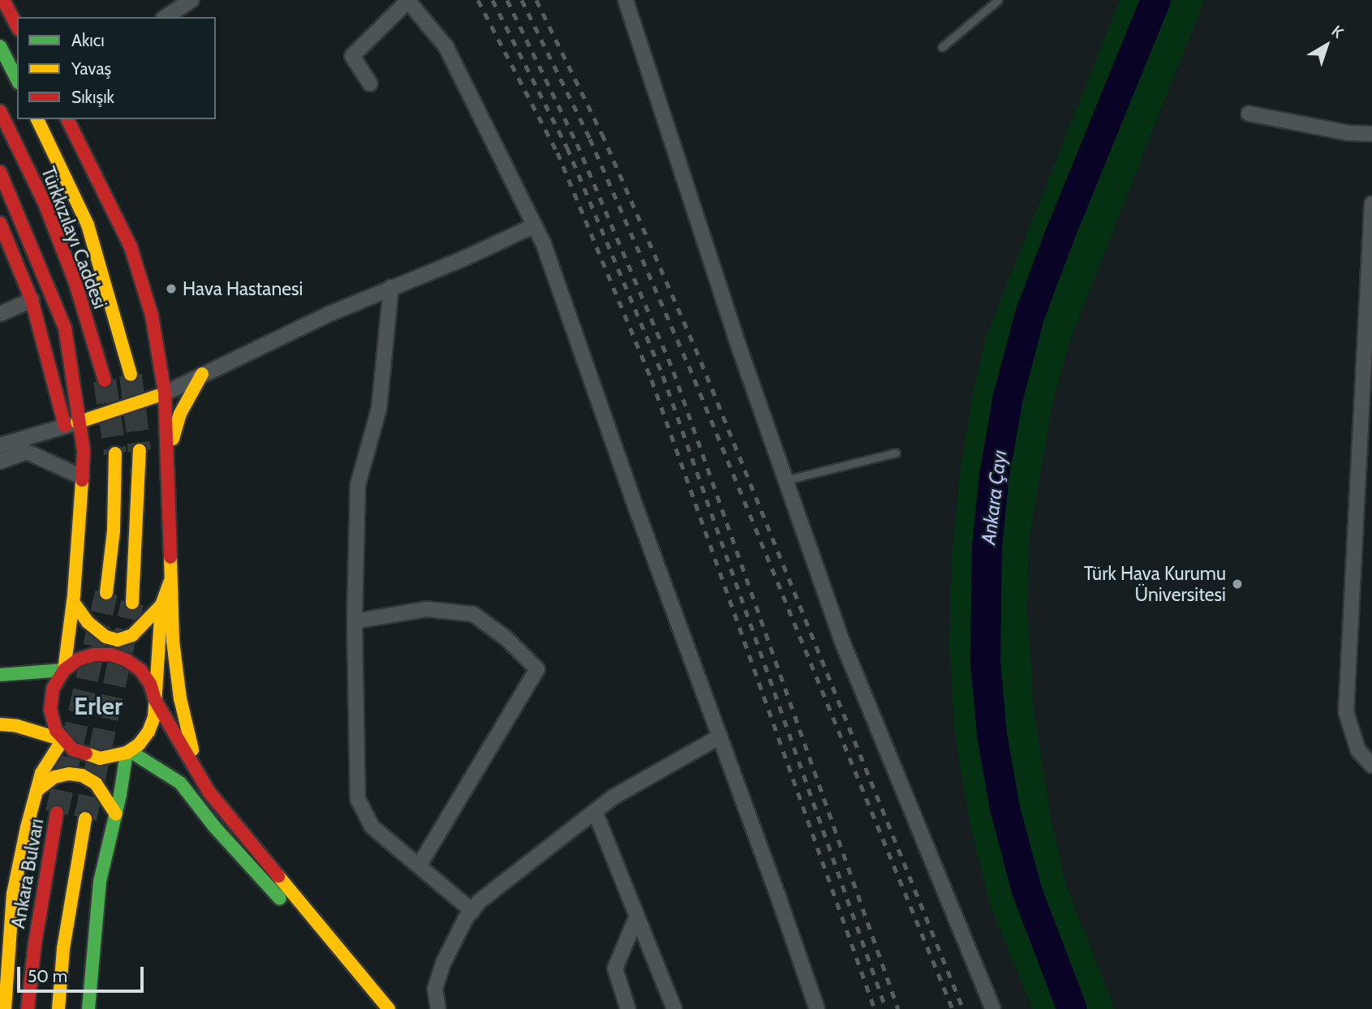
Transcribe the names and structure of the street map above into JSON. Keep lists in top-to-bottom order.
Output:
{
  "streets": {
    "main road": ["Türkkızılayı Caddesi", "Ankara Bulvarı"]
  },
  "districts": ["Erler"],
  "water": ["Ankara Çayı"],
  "places": ["Hava Hastanesi", "Türk Hava Kurumu Üniversitesi"],
  "legend": ["Akıcı", "Yavaş", "Sıkışık"],
  "scale_bar": "50 m",
  "north": "top right"
}
